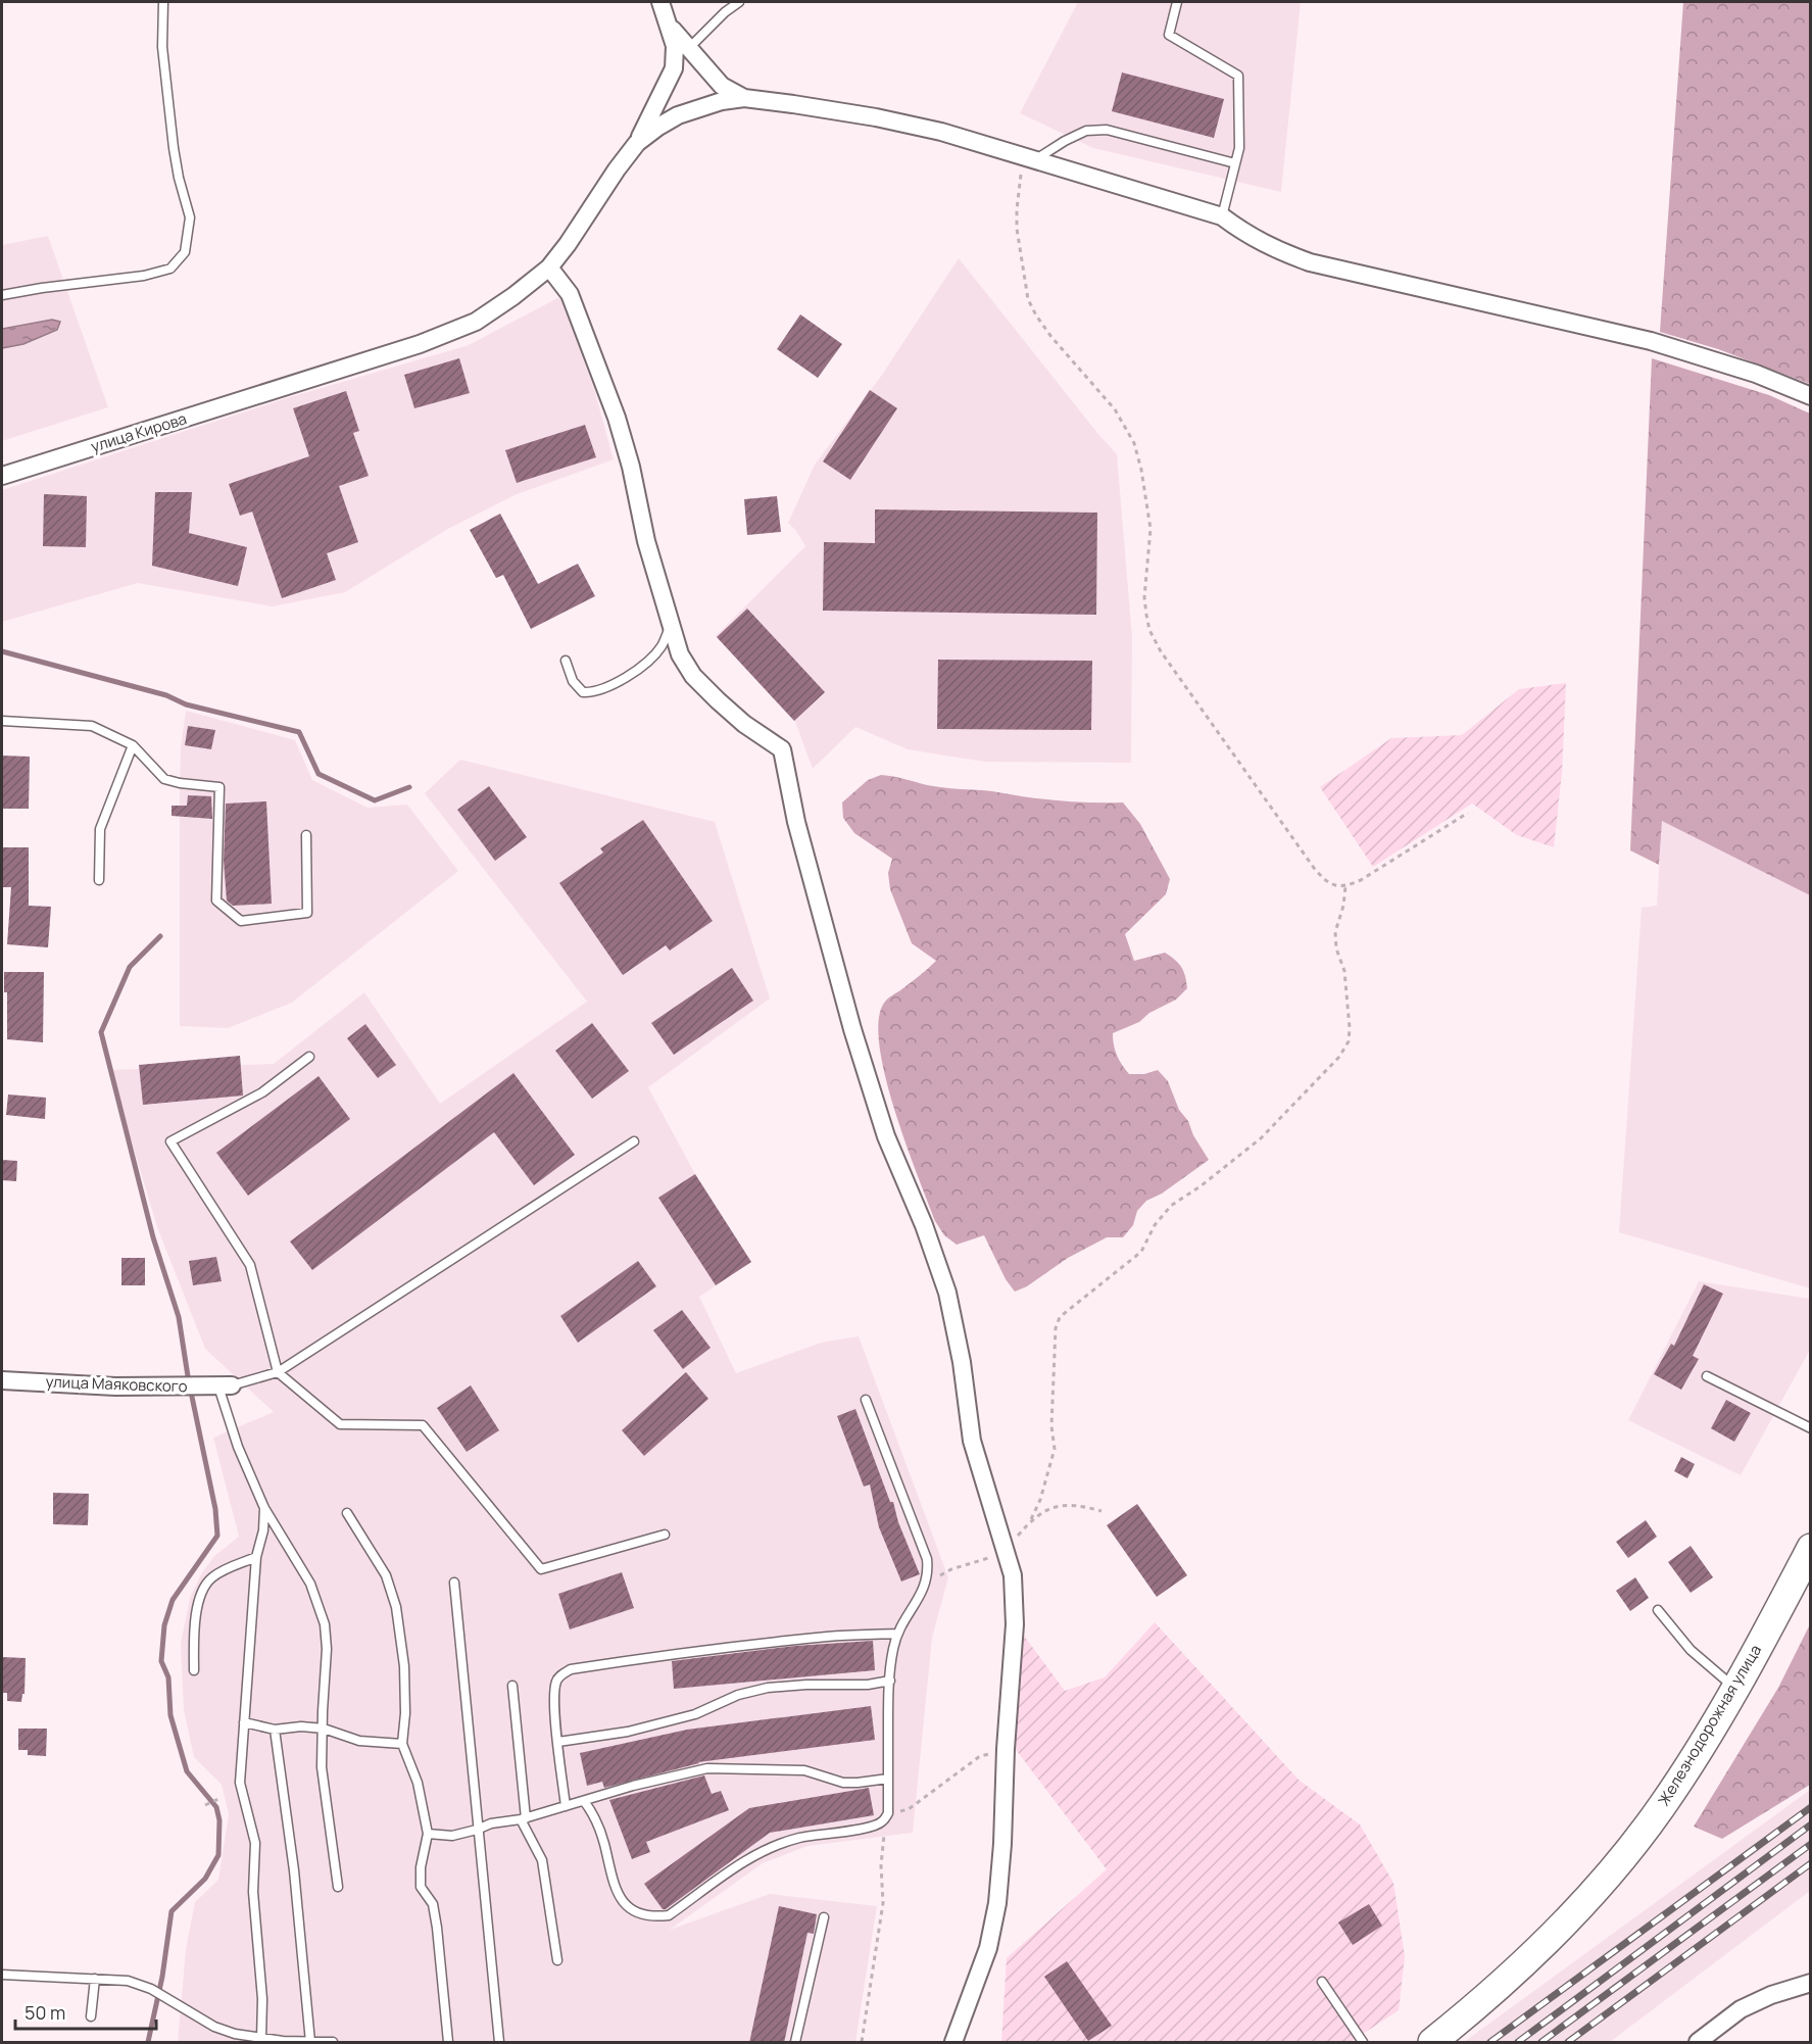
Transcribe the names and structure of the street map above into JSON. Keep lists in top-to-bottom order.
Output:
{
  "streets": {
    "main road": ["Железнодорожная улица"],
    "street": ["улица Кирова", "улица Маяковского"]
  },
  "scale_bar": "50 m"
}
